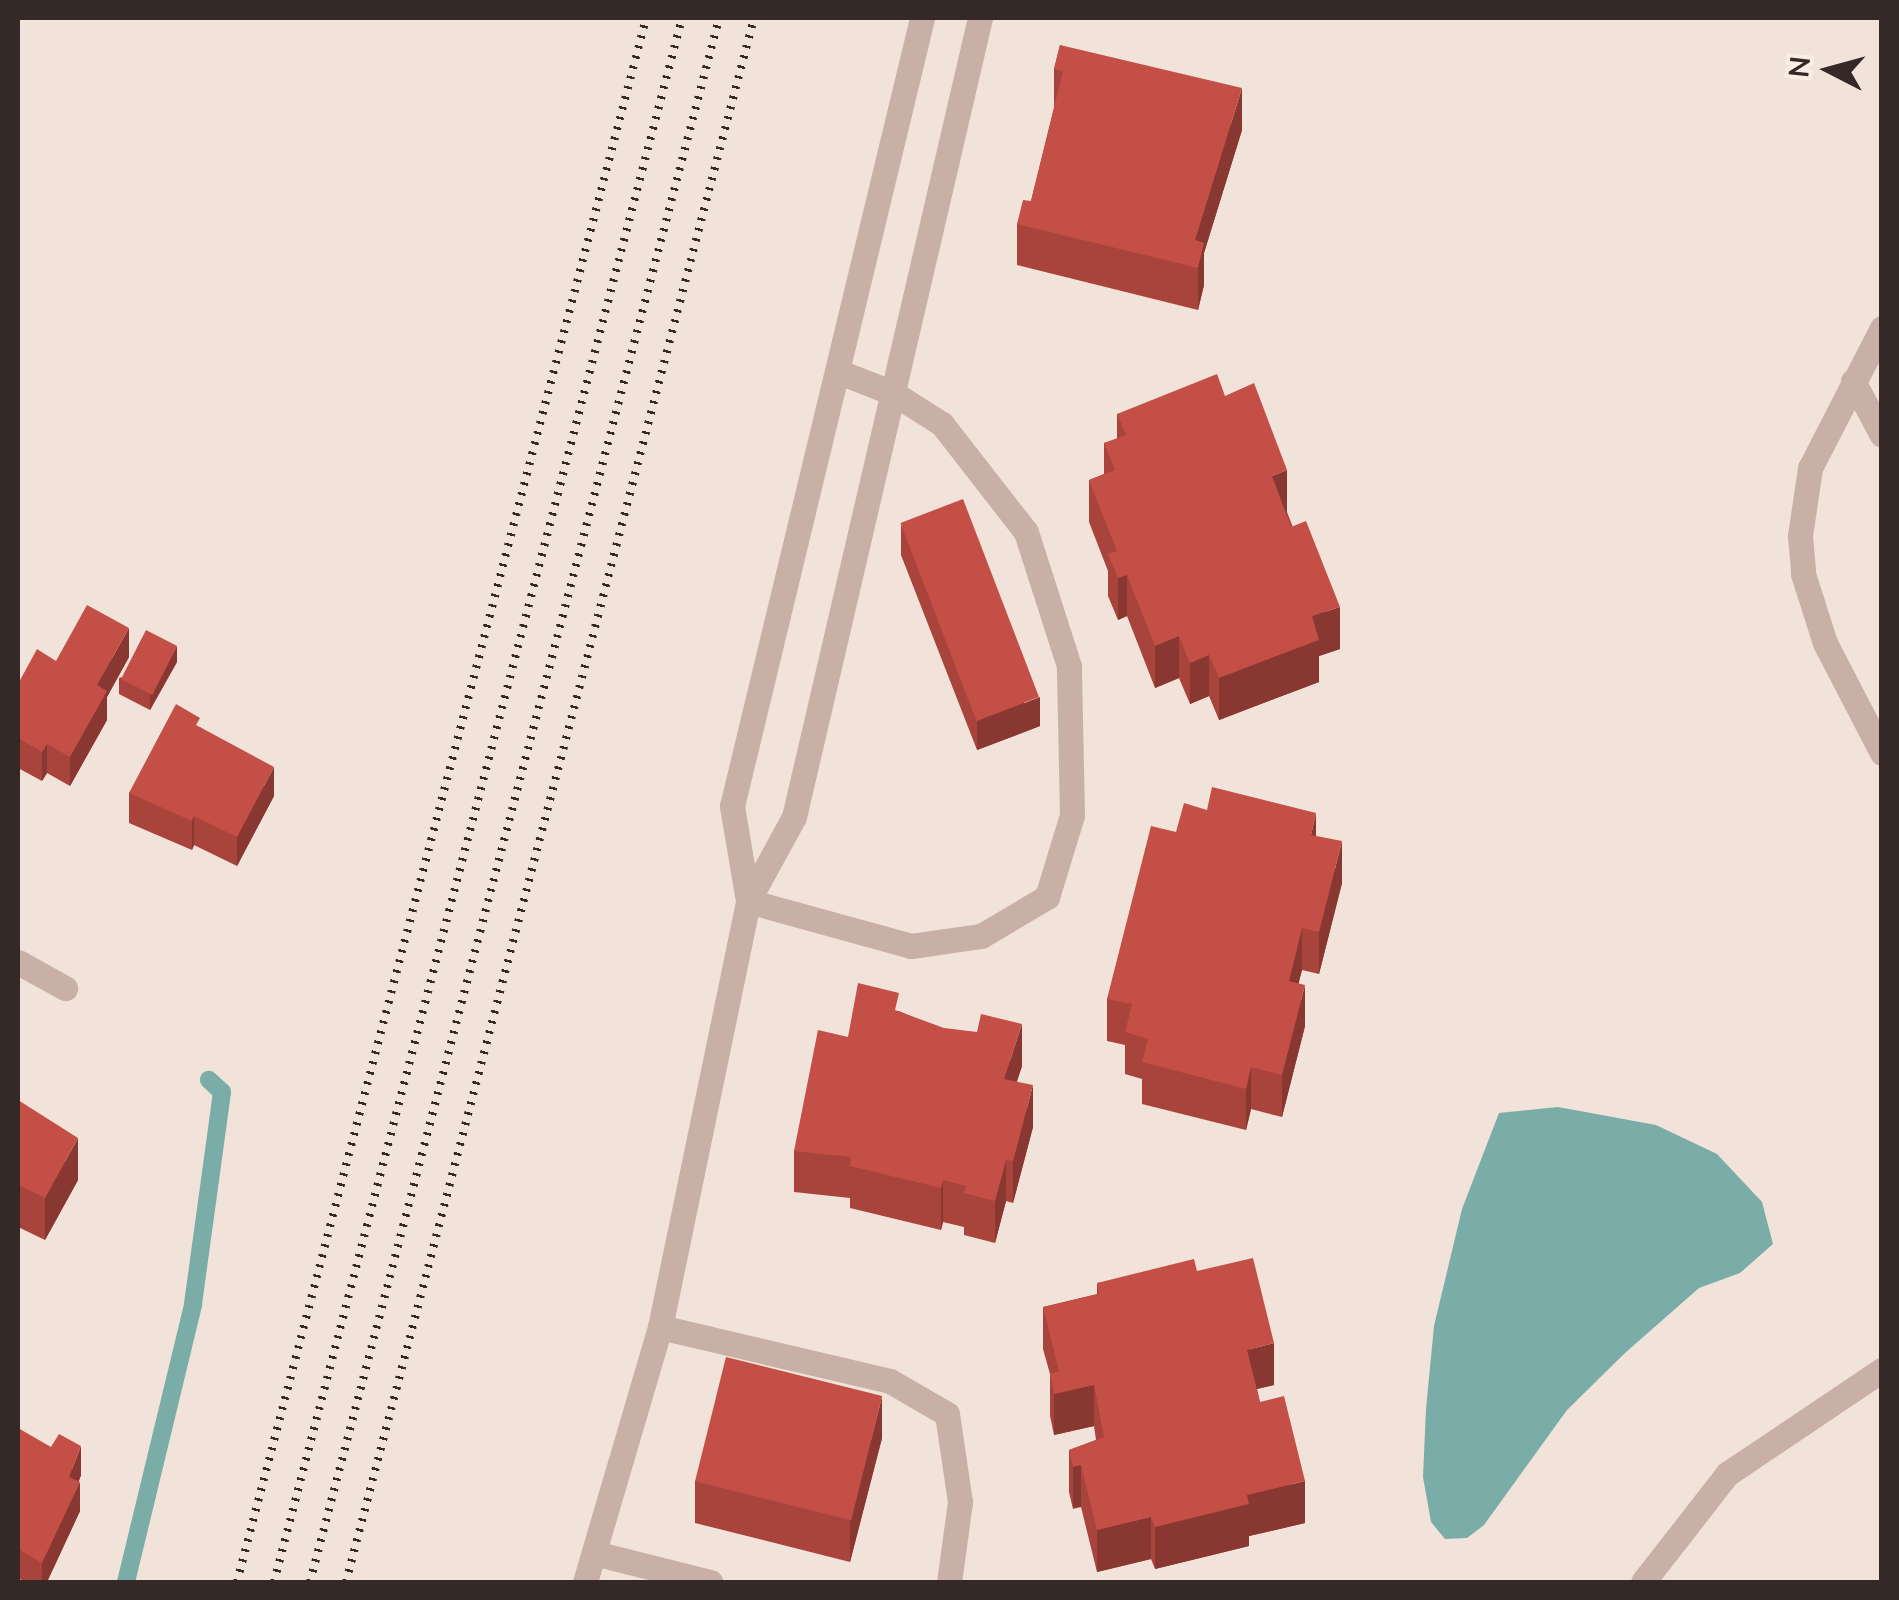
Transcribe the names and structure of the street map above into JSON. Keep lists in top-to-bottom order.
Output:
{
  "north": "left"
}
